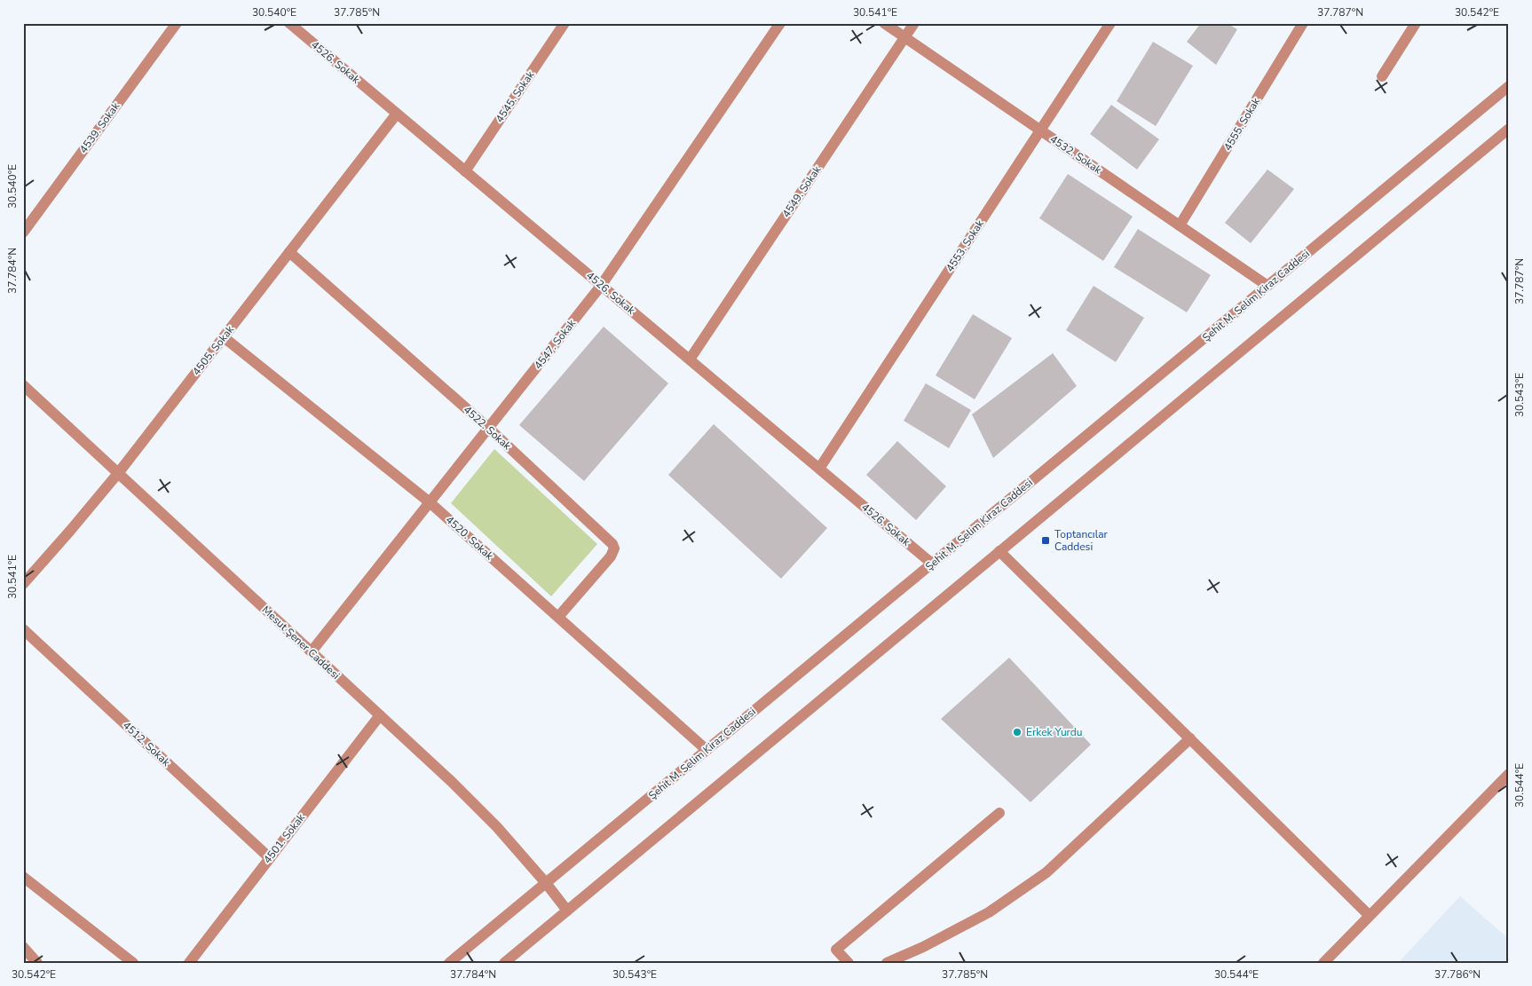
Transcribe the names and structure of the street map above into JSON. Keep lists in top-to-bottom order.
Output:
{
  "streets": {
    "street": [
      "4526. Sokak",
      "4545. Sokak",
      "4555. Sokak",
      "4539. Sokak",
      "4532. Sokak",
      "4549. Sokak",
      "4553. Sokak",
      "Şehit M. Selim Kiraz Caddesi",
      "4547. Sokak",
      "4505. Sokak",
      "4522. Sokak",
      "4520. Sokak",
      "Mesut Şener Caddesi",
      "4512. Sokak",
      "4501. Sokak"
    ]
  },
  "crossings": [
    ["4526. Sokak", "4545. Sokak"],
    ["4526. Sokak", "4549. Sokak"],
    ["4526. Sokak", "4553. Sokak"],
    ["4526. Sokak", "Şehit M. Selim Kiraz Caddesi"],
    ["4526. Sokak", "4547. Sokak"],
    ["4526. Sokak", "4505. Sokak"],
    ["4555. Sokak", "4532. Sokak"],
    ["4532. Sokak", "4549. Sokak"],
    ["4532. Sokak", "4553. Sokak"],
    ["4532. Sokak", "Şehit M. Selim Kiraz Caddesi"],
    ["Şehit M. Selim Kiraz Caddesi", "4520. Sokak"],
    ["Şehit M. Selim Kiraz Caddesi", "Mesut Şener Caddesi"],
    ["4547. Sokak", "4522. Sokak"],
    ["4547. Sokak", "4520. Sokak"],
    ["4547. Sokak", "Mesut Şener Caddesi"],
    ["4505. Sokak", "4522. Sokak"],
    ["4505. Sokak", "4520. Sokak"],
    ["4505. Sokak", "Mesut Şener Caddesi"],
    ["4522. Sokak", "4520. Sokak"],
    ["Mesut Şener Caddesi", "4501. Sokak"],
    ["4512. Sokak", "4501. Sokak"]
  ],
  "places": {
    "transit": ["Toptancılar Caddesi"],
    "other": ["Erkek Yurdu"]
  },
  "coordinates": [
    "30.540°E",
    "37.785°N",
    "30.541°E",
    "37.787°N",
    "30.542°E",
    "37.784°N",
    "30.543°E",
    "30.544°E",
    "37.786°N"
  ]
}
